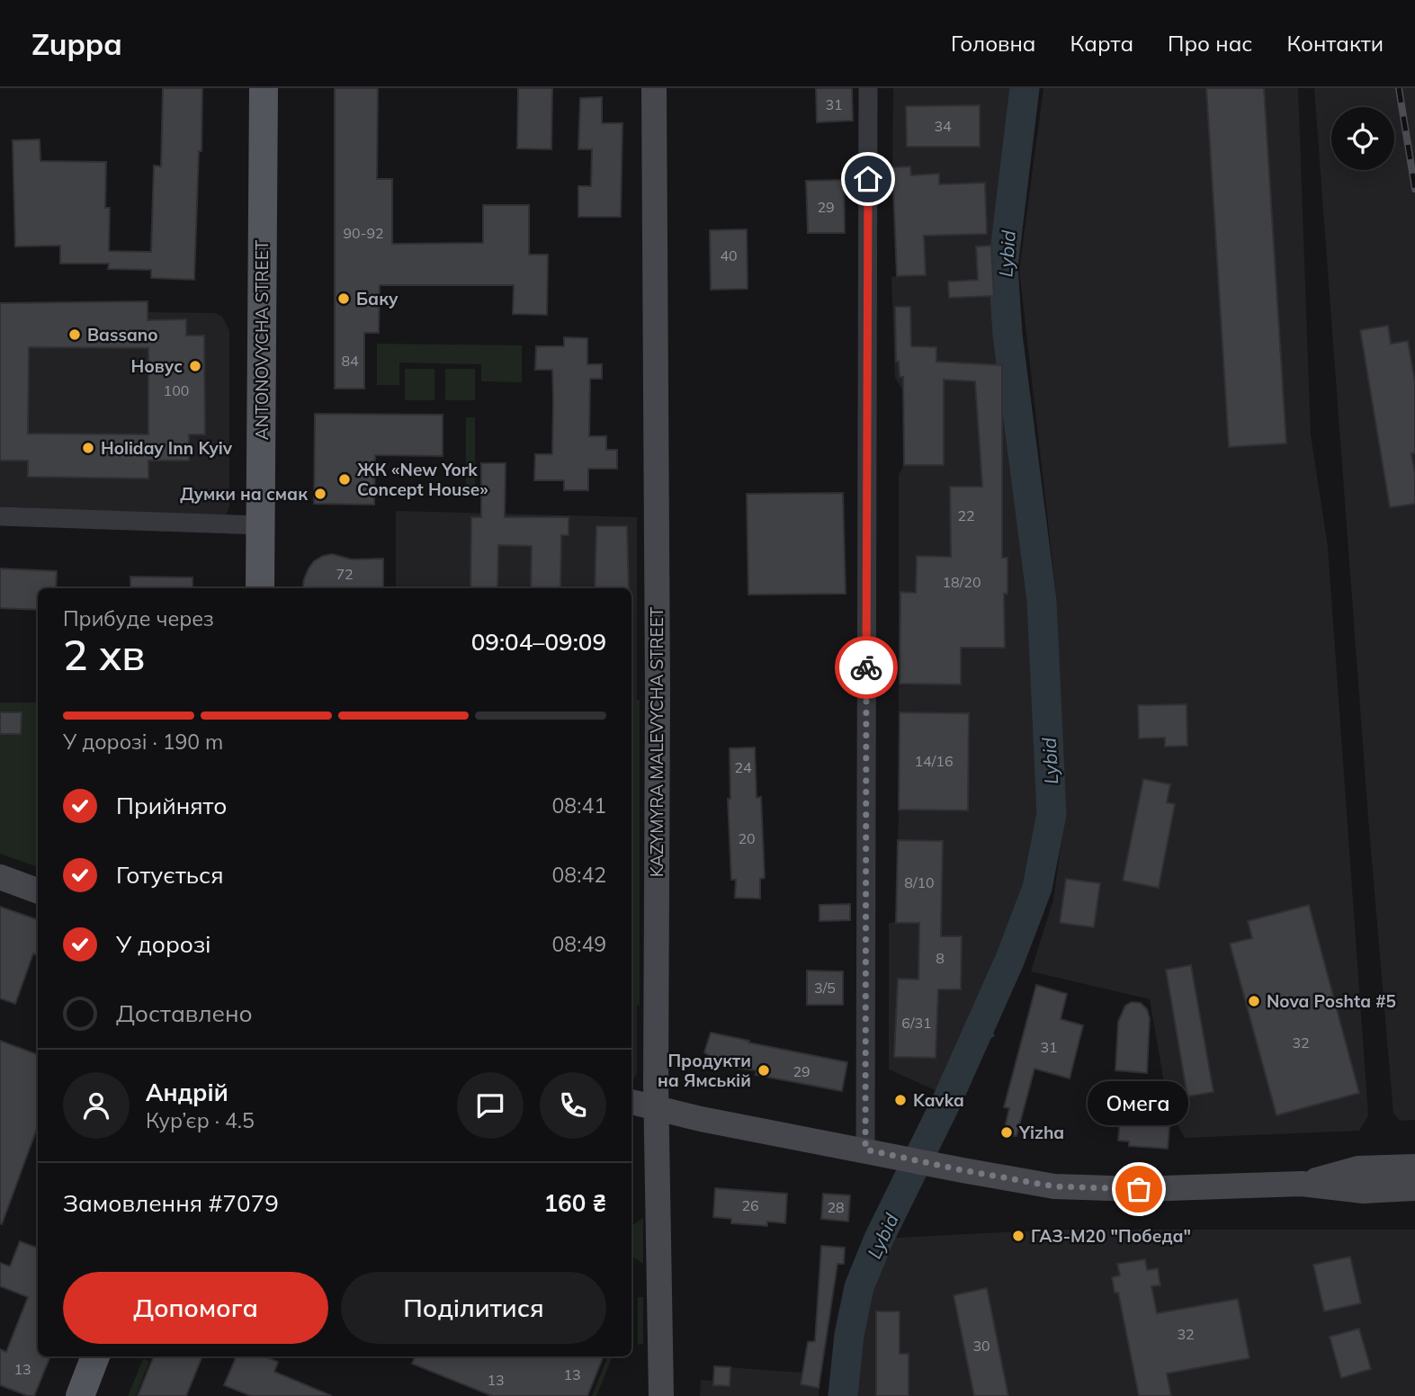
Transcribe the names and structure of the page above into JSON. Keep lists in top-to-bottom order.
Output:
{
  "streets": {
    "main road": ["ANTONOVYCHA STREET", "KAZYMYRA MALEVYCHA STREET"]
  },
  "water": ["Lybid"],
  "places": [
    "Баку",
    "Bassano",
    "Новус",
    "Holiday Inn Kyiv",
    "ЖК «New York Concept House»",
    "Думки на смак",
    "Nova Poshta #5",
    "Продукти на Ямській",
    "Kavka",
    "Yizha",
    "Омега",
    "ГАЗ-М20 \"Победа\""
  ],
  "house_numbers": [
    "31",
    "34",
    "29",
    "90-92",
    "40",
    "84",
    "100",
    "22",
    "72",
    "18/20",
    "14/16",
    "24",
    "20",
    "8/10",
    "8",
    "3/5",
    "6/31",
    "32",
    "31",
    "29",
    "26",
    "28",
    "32",
    "30",
    "13",
    "13",
    "13"
  ],
  "page": {
    "header": "Zuppa",
    "nav": [
      "Головна",
      "Карта",
      "Про нас",
      "Контакти"
    ],
    "heading": ["2 хв", "Прибуде через", "09:04–09:09"],
    "panel": [
      "Андрій",
      "Кур’єр · 4.5",
      "Замовлення #7079",
      "160 ₴"
    ],
    "bar": "У дорозі · 190 m",
    "list": [
      ["Прийнято", "08:41"],
      ["Готується", "08:42"],
      ["У дорозі", "08:49"],
      "Доставлено"
    ],
    "bubble": "Омега",
    "buttons": ["Допомога", "Поділитися"]
  }
}
